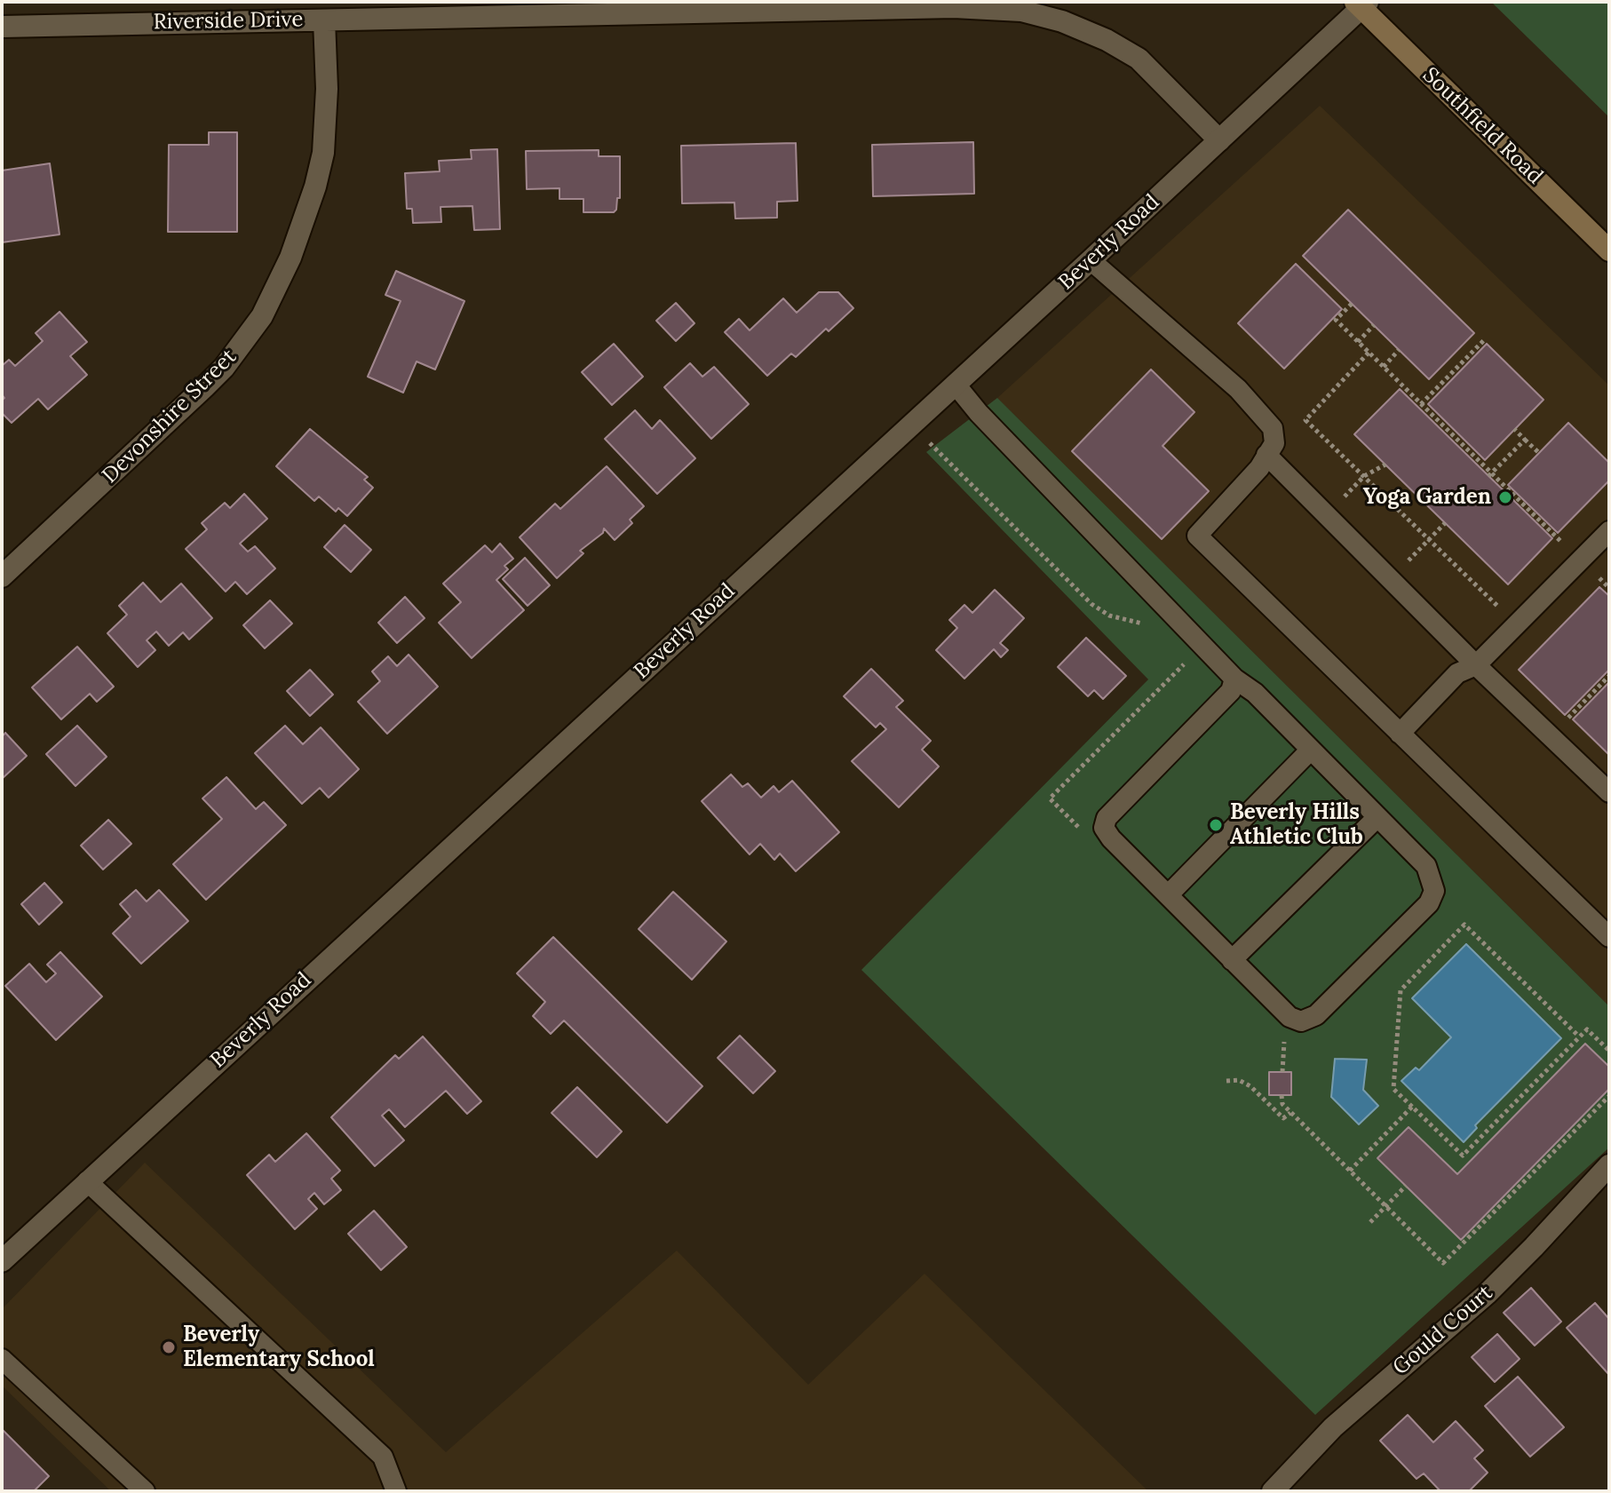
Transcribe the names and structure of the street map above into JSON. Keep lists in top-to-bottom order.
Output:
{
  "streets": {
    "main road": ["Southfield Road"],
    "street": [
      "Riverside Drive",
      "Beverly Road",
      "Devonshire Street",
      "Gould Court"
    ]
  },
  "crossings": [
    ["Riverside Drive", "Beverly Road"],
    ["Riverside Drive", "Devonshire Street"],
    ["Southfield Road", "Beverly Road"]
  ],
  "places": ["Yoga Garden", "Beverly Hills Athletic Club", "Beverly Elementary School"]
}
